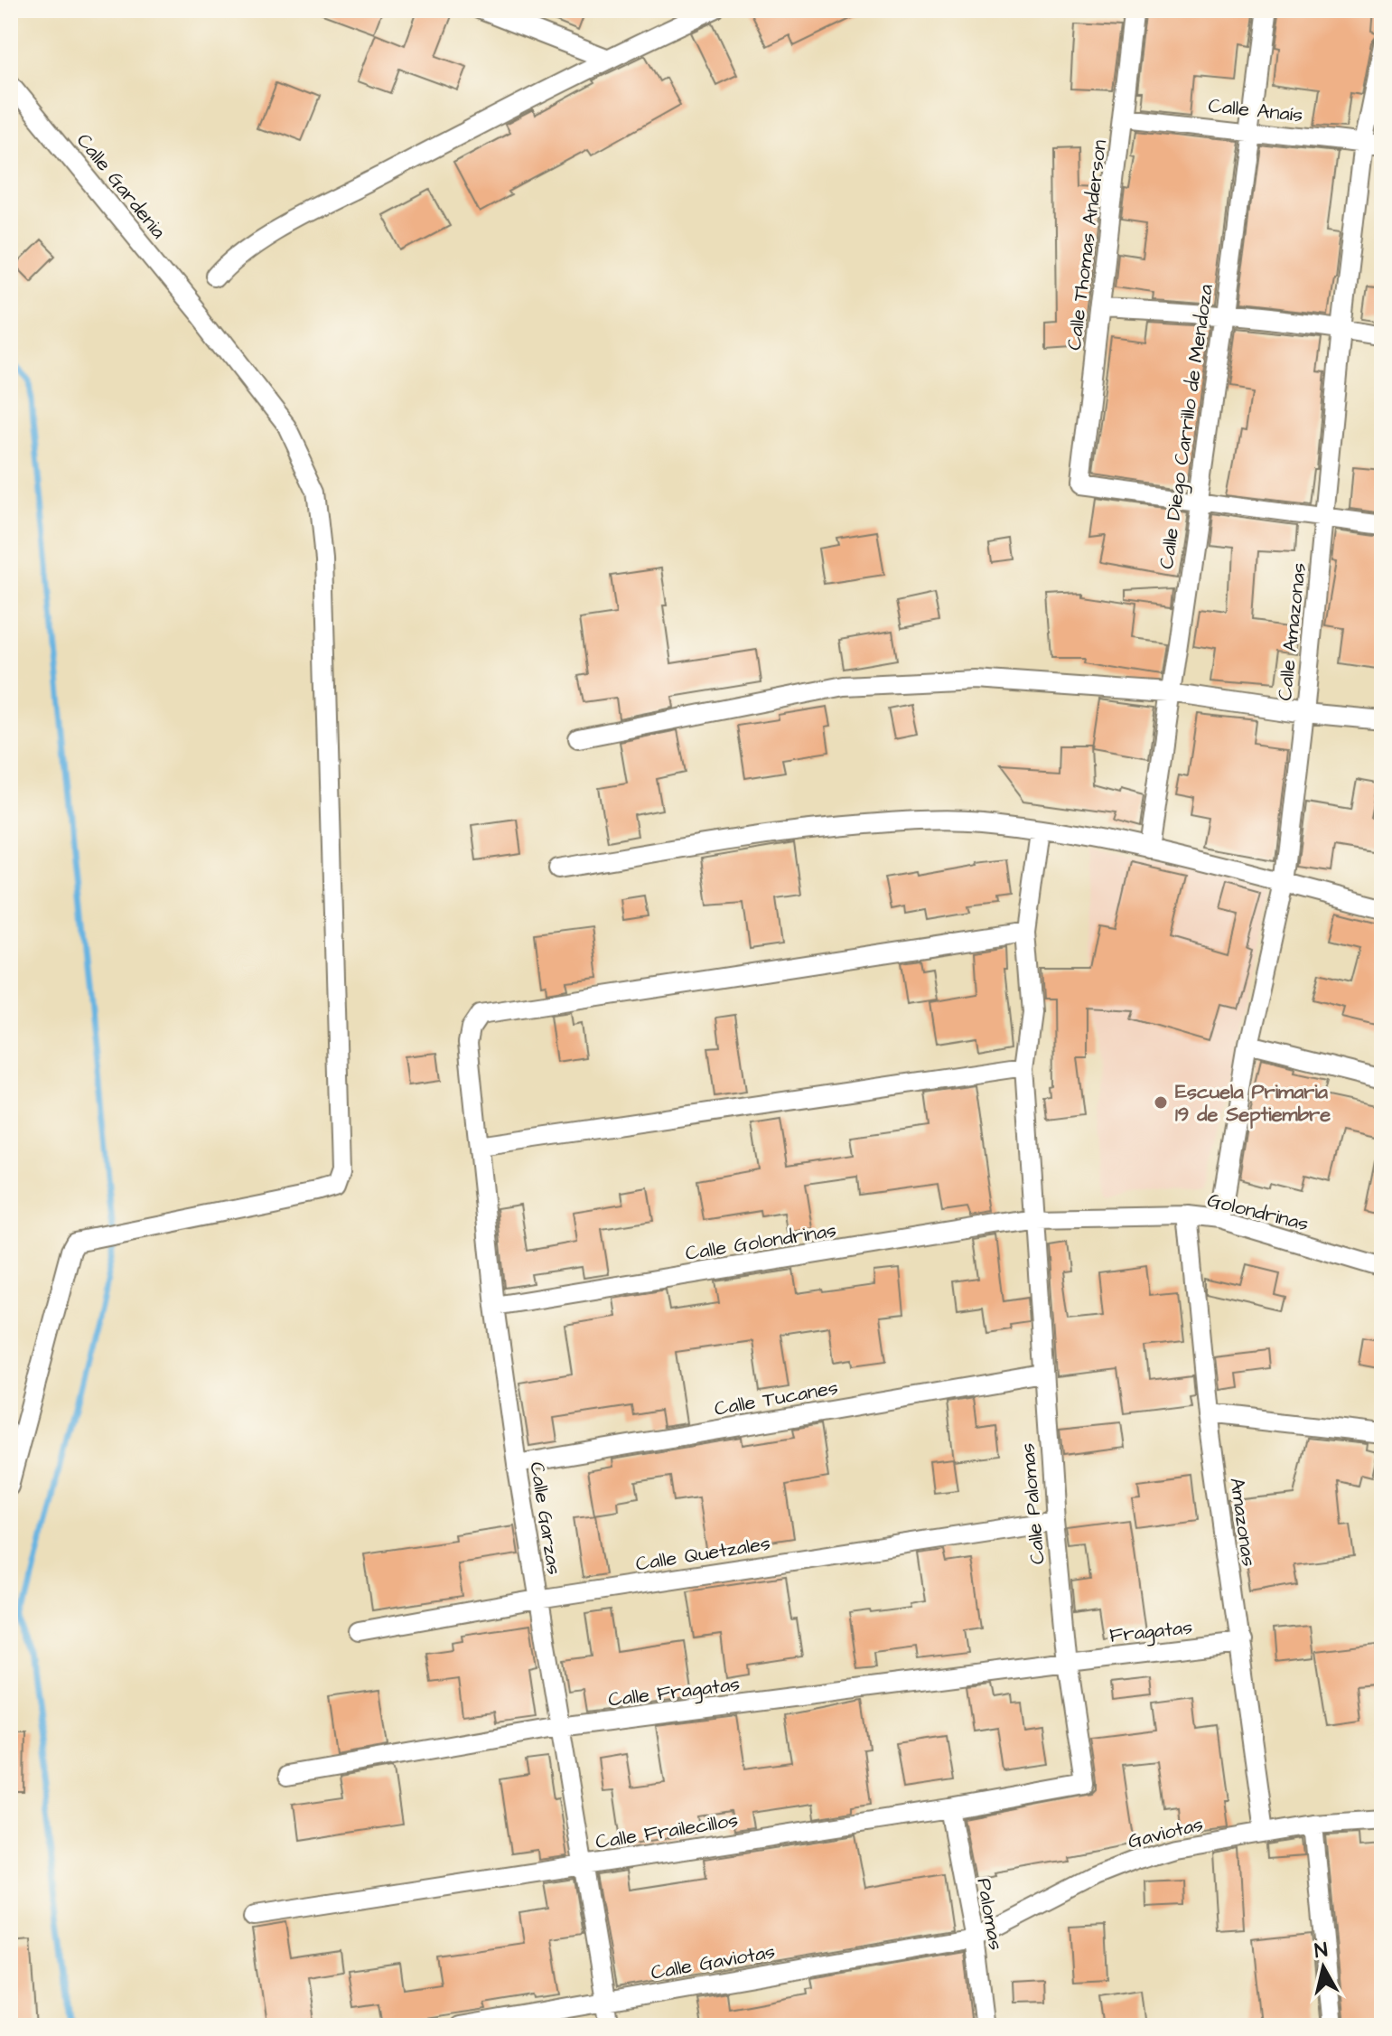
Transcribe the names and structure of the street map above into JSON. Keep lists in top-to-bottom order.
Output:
{
  "streets": {
    "street": [
      "Calle Anaís",
      "Calle Gardenia",
      "Calle Thomas Anderson",
      "Calle Diego Carrillo de Mendoza",
      "Calle Amazonas",
      "Golondrinas",
      "Calle Golondrinas",
      "Calle Tucanes",
      "Calle Palomas",
      "Calle Garzas",
      "Amazonas",
      "Calle Quetzales",
      "Fragatas",
      "Calle Fragatas",
      "Calle Frailecillos",
      "Gaviotas",
      "Palomas",
      "Calle Gaviotas"
    ]
  },
  "crossings": [
    ["Calle Anaís", "Calle Thomas Anderson"],
    ["Calle Anaís", "Calle Diego Carrillo de Mendoza"],
    ["Calle Anaís", "Calle Amazonas"],
    ["Calle Thomas Anderson", "Calle Diego Carrillo de Mendoza"],
    ["Calle Amazonas", "Golondrinas"],
    ["Golondrinas", "Calle Golondrinas"],
    ["Golondrinas", "Calle Palomas"],
    ["Golondrinas", "Amazonas"],
    ["Calle Golondrinas", "Calle Palomas"],
    ["Calle Golondrinas", "Calle Garzas"],
    ["Calle Tucanes", "Calle Palomas"],
    ["Calle Tucanes", "Calle Garzas"],
    ["Calle Palomas", "Calle Garzas"],
    ["Calle Palomas", "Calle Quetzales"],
    ["Calle Palomas", "Fragatas"],
    ["Calle Palomas", "Calle Fragatas"],
    ["Calle Palomas", "Calle Frailecillos"],
    ["Calle Garzas", "Calle Quetzales"],
    ["Calle Garzas", "Calle Fragatas"],
    ["Calle Garzas", "Calle Frailecillos"],
    ["Calle Garzas", "Calle Gaviotas"],
    ["Amazonas", "Fragatas"],
    ["Amazonas", "Gaviotas"],
    ["Fragatas", "Calle Fragatas"],
    ["Calle Frailecillos", "Palomas"],
    ["Gaviotas", "Palomas"],
    ["Gaviotas", "Calle Gaviotas"],
    ["Palomas", "Calle Gaviotas"]
  ],
  "places": ["Escuela Primaria 19 de Septiembre"],
  "north": "top"
}
